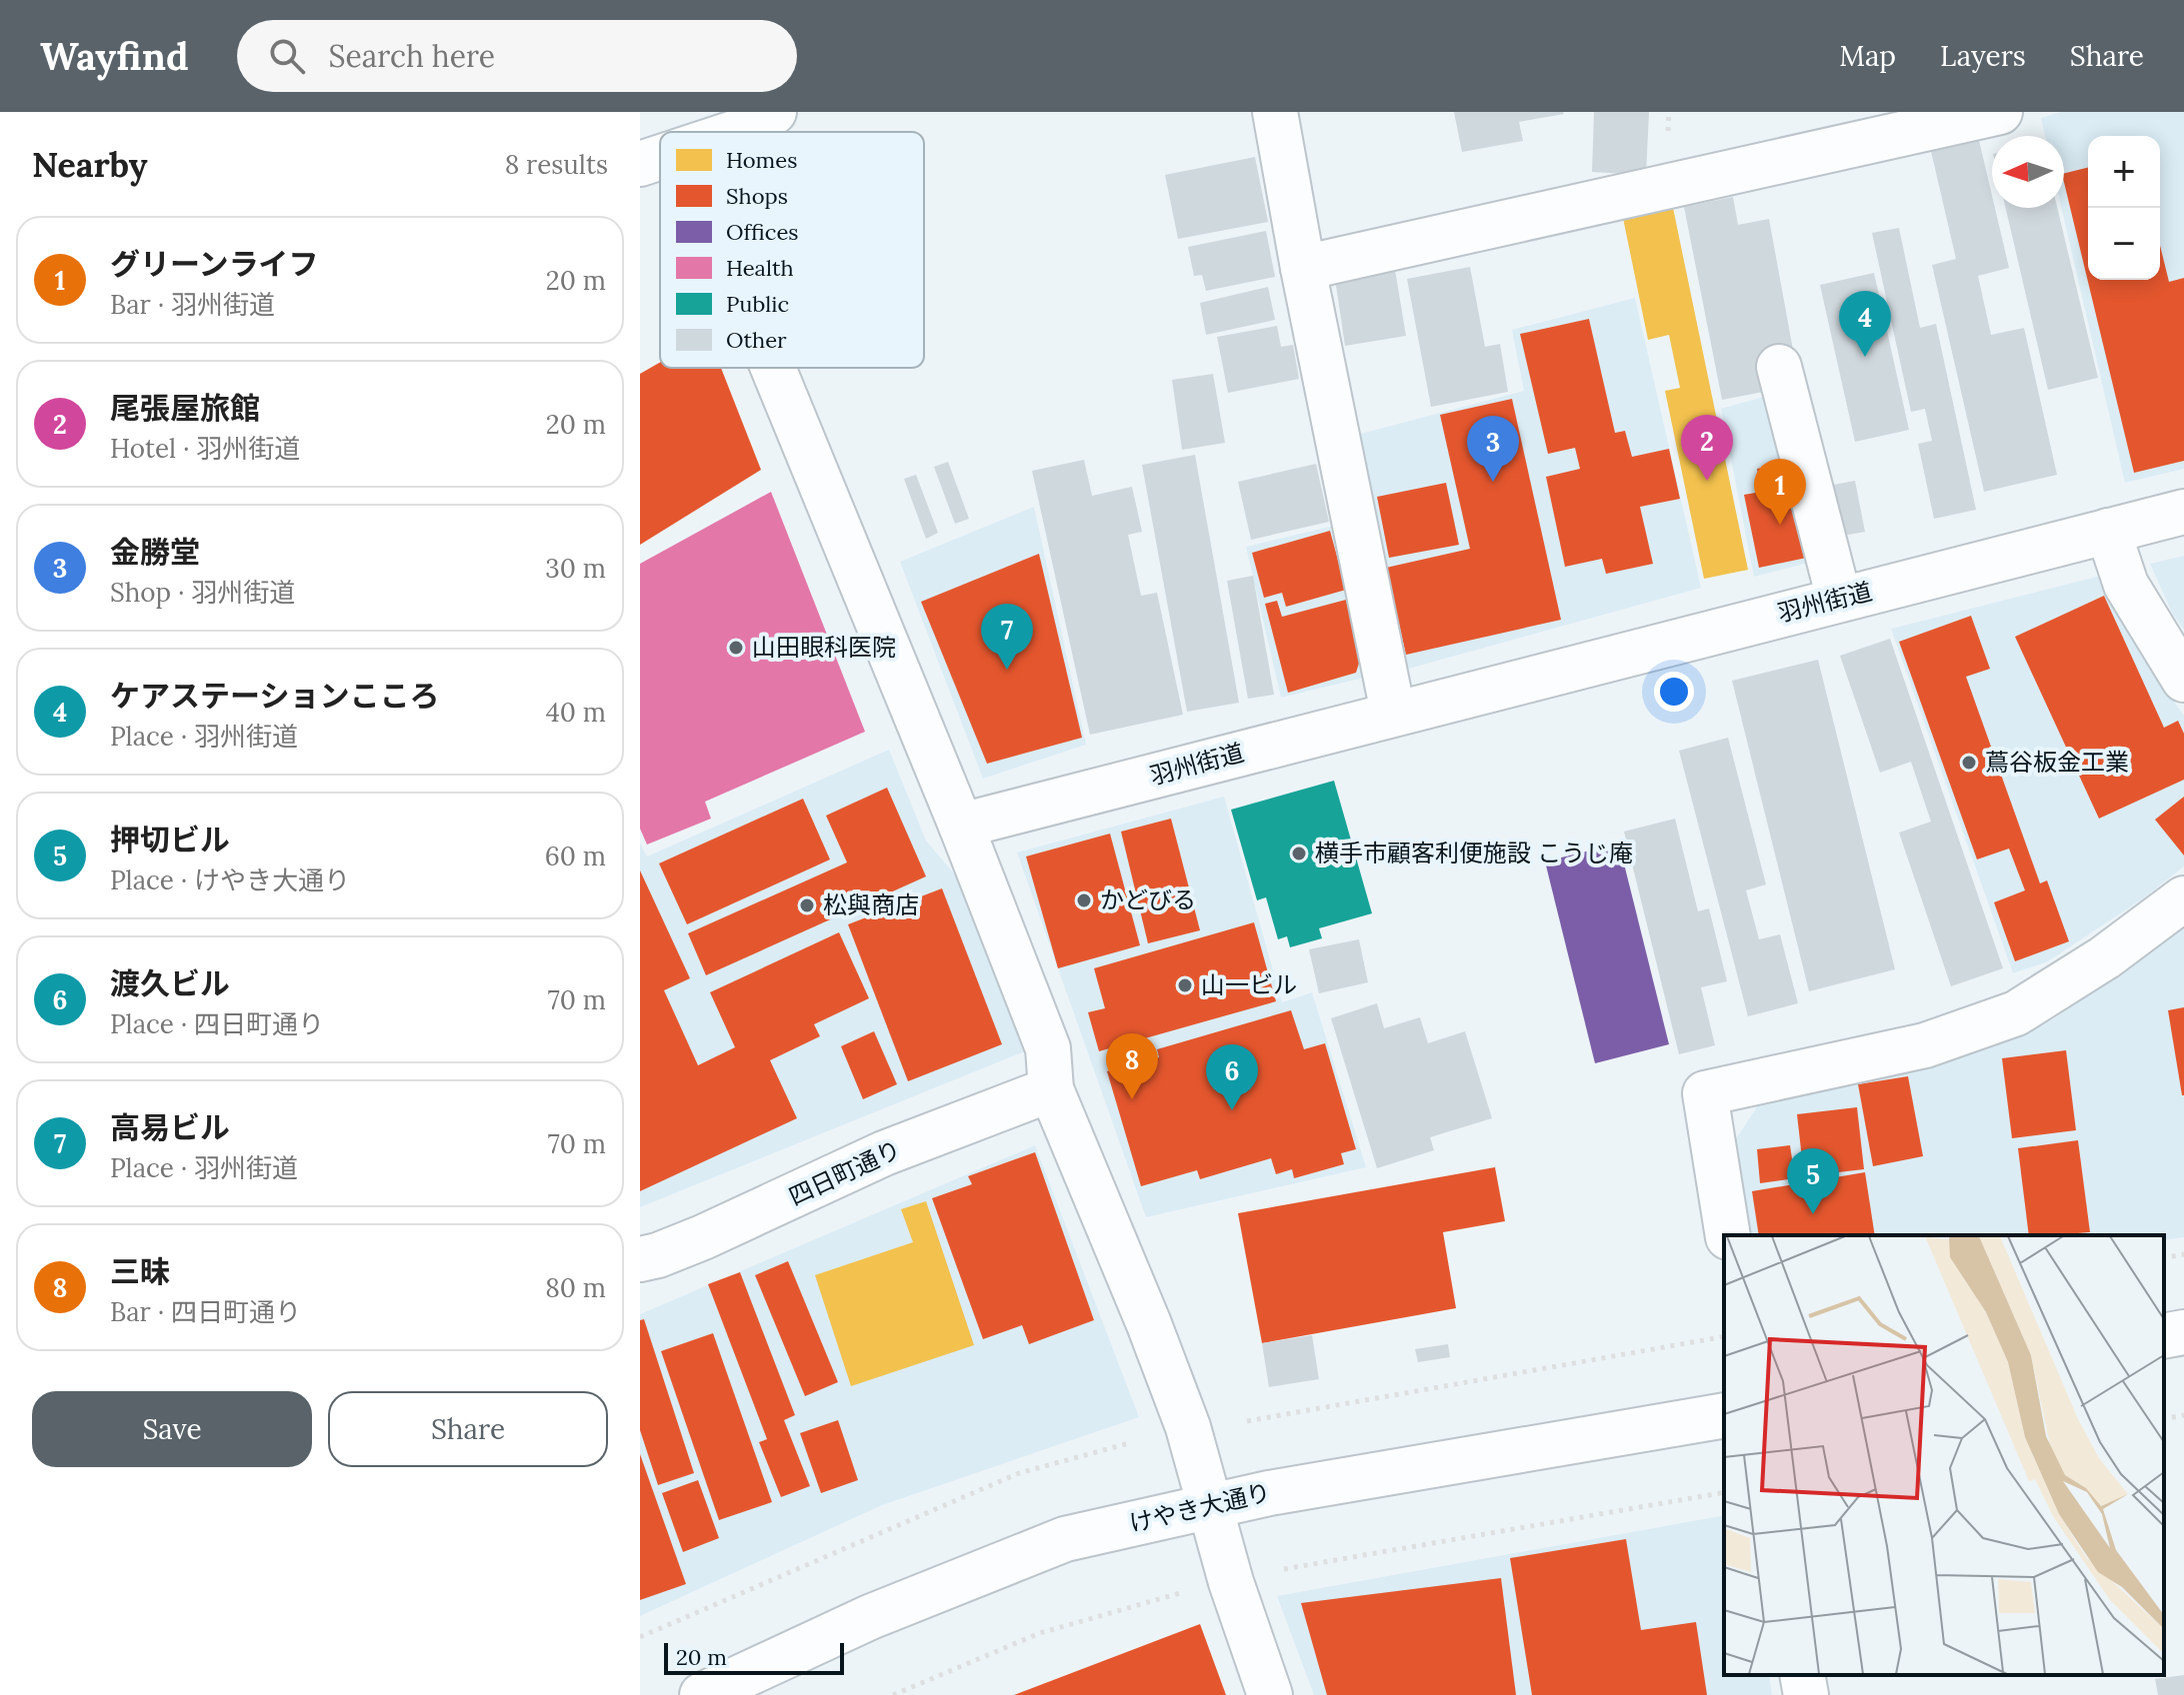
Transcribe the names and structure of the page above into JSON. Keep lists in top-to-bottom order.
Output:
{
  "streets": {
    "street": ["羽州街道", "四日町通り", "けやき大通り"]
  },
  "places": [
    "山田眼科医院",
    "蔦谷板金工業",
    "横手市顧客利便施設 こうじ庵",
    "かどびる",
    "松與商店",
    "山一ビル"
  ],
  "legend": [
    "Homes",
    "Shops",
    "Offices",
    "Health",
    "Public",
    "Other"
  ],
  "scale_bar": "20 m",
  "north": "left",
  "page": {
    "header": "Wayfind",
    "search": "Search here",
    "nav": ["Map", "Layers", "Share"],
    "heading": ["Nearby", "8 results"],
    "map_buttons": ["+", "−"],
    "list": [
      {
        "mark": "1",
        "name": "グリーンライフ",
        "note": "Bar · 羽州街道",
        "value": "20 m"
      },
      {
        "mark": "2",
        "name": "尾張屋旅館",
        "note": "Hotel · 羽州街道",
        "value": "20 m"
      },
      {
        "mark": "3",
        "name": "金勝堂",
        "note": "Shop · 羽州街道",
        "value": "30 m"
      },
      {
        "mark": "4",
        "name": "ケアステーションこころ",
        "note": "Place · 羽州街道",
        "value": "40 m"
      },
      {
        "mark": "5",
        "name": "押切ビル",
        "note": "Place · けやき大通り",
        "value": "60 m"
      },
      {
        "mark": "6",
        "name": "渡久ビル",
        "note": "Place · 四日町通り",
        "value": "70 m"
      },
      {
        "mark": "7",
        "name": "高易ビル",
        "note": "Place · 羽州街道",
        "value": "70 m"
      },
      {
        "mark": "8",
        "name": "三昧",
        "note": "Bar · 四日町通り",
        "value": "80 m"
      }
    ],
    "pins": [
      "4",
      "2",
      "3",
      "1",
      "7",
      "8",
      "6",
      "5"
    ],
    "buttons": ["Save", "Share"],
    "scale": "20 m"
  }
}
